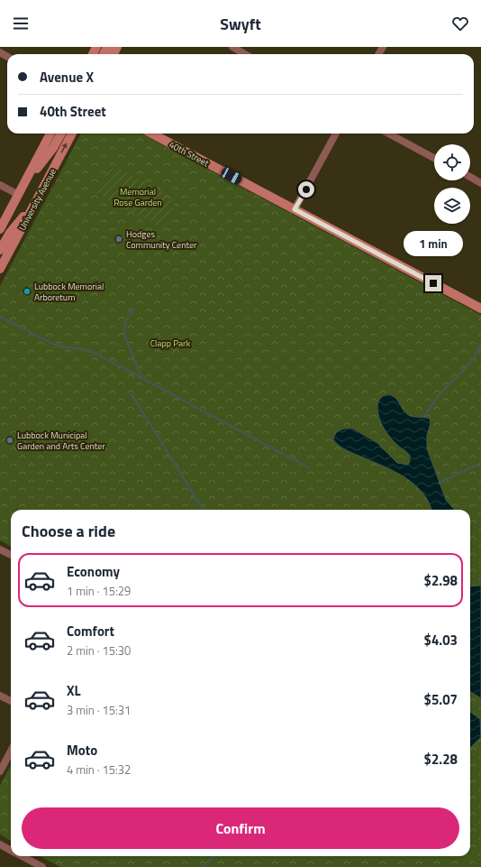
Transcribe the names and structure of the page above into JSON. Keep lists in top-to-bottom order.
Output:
{
  "streets": {
    "main road": ["40th Street", "University Avenue"]
  },
  "parks": ["Memorial Rose Garden", "Clapp Park"],
  "places": ["Hodges Community Center", "Lubbock Memorial Arboretum", "Lubbock Municipal Garden and Arts Center"],
  "page": {
    "header": "Swyft",
    "banner": ["Avenue X", "40th Street"],
    "bubble": "1 min",
    "heading": "Choose a ride",
    "list": [
      {
        "name": "Economy",
        "note": "1 min · 15:29",
        "value": "$2.98"
      },
      {
        "name": "Comfort",
        "note": "2 min · 15:30",
        "value": "$4.03"
      },
      {
        "name": "XL",
        "note": "3 min · 15:31",
        "value": "$5.07"
      },
      {
        "name": "Moto",
        "note": "4 min · 15:32",
        "value": "$2.28"
      }
    ],
    "buttons": "Confirm"
  }
}
